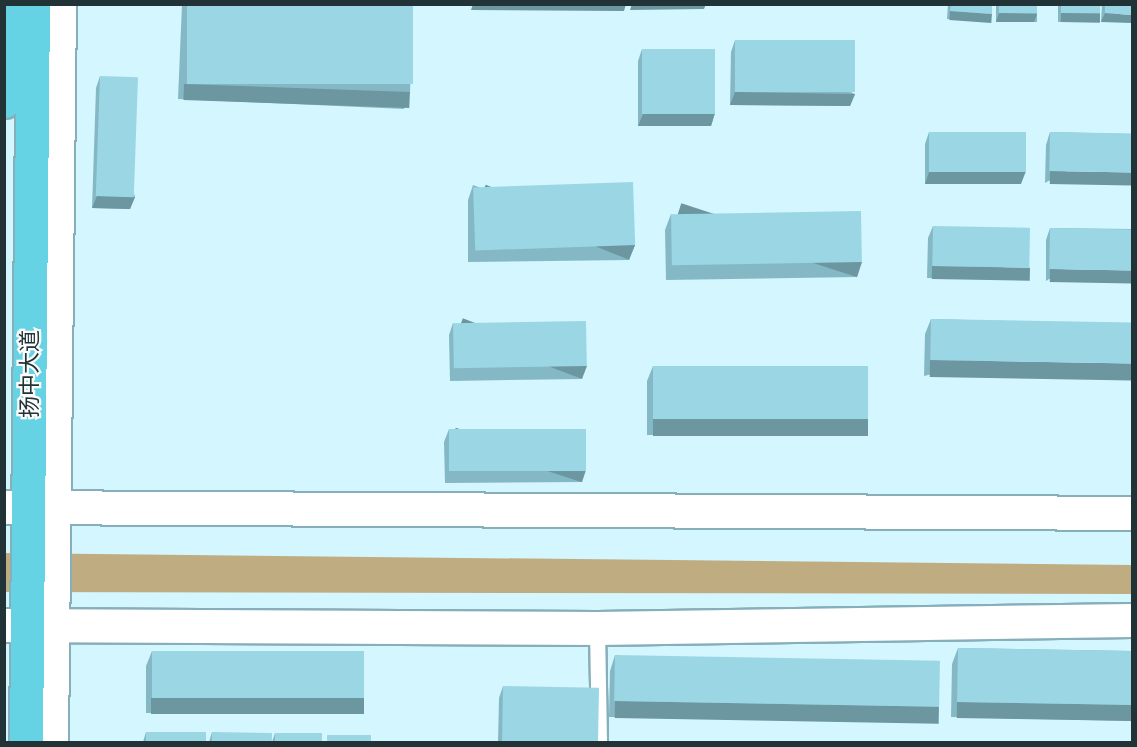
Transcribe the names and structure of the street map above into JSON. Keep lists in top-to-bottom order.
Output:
{
  "streets": {
    "main road": ["扬中大道"]
  }
}
